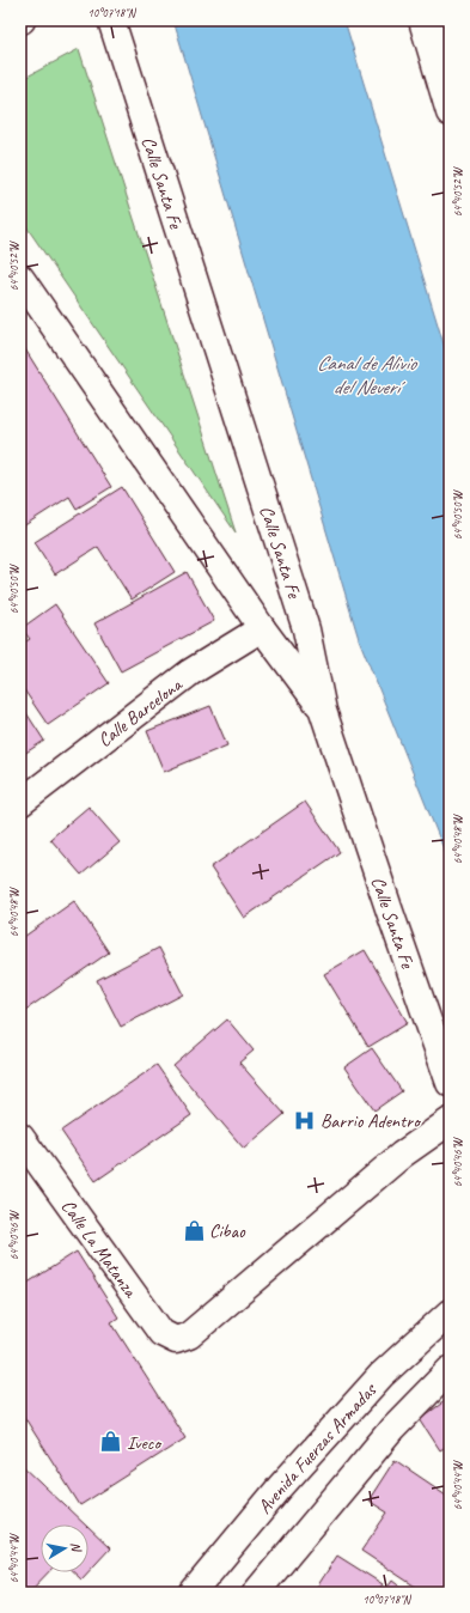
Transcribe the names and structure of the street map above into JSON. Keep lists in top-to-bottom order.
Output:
{
  "streets": {
    "street": [
      "Calle Santa Fe",
      "Calle Barcelona",
      "Calle La Matanza",
      "Avenida Fuerzas Armadas"
    ]
  },
  "water": ["Canal de Alivio del Neverí"],
  "places": {
    "hospital": ["Barrio Adentro"],
    "shop": ["Cibao", "Iveco"]
  },
  "north": "right",
  "coordinates": [
    "10°07'18\"N",
    "64°40'52\"W",
    "64°40'50\"W",
    "64°40'48\"W",
    "64°40'46\"W",
    "64°40'44\"W"
  ]
}
